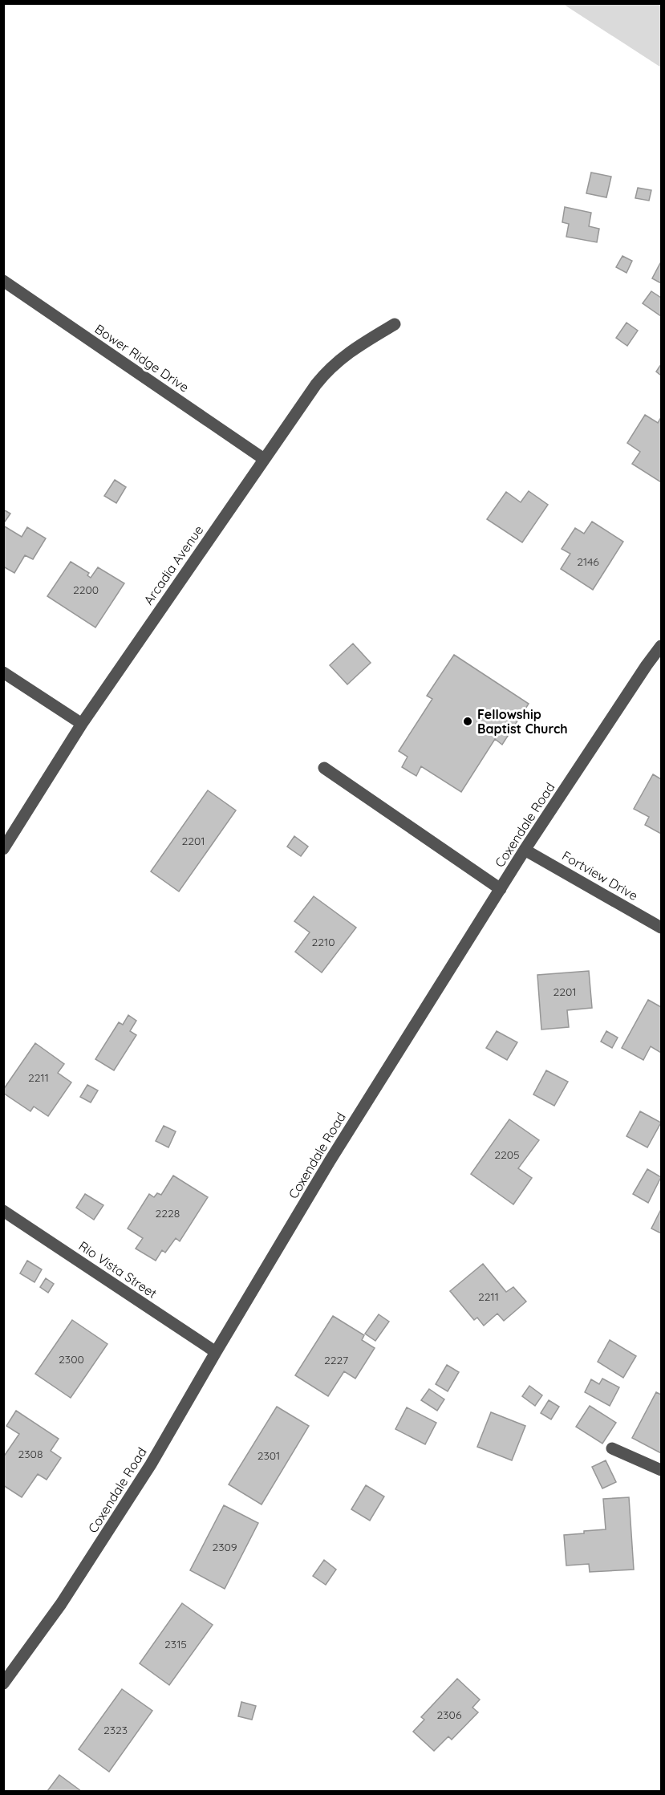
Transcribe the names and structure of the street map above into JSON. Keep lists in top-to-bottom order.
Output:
{
  "streets": {
    "street": [
      "Bower Ridge Drive",
      "Arcadia Avenue",
      "Coxendale Road",
      "Fortview Drive",
      "Rio Vista Street"
    ]
  },
  "crossings": [
    ["Bower Ridge Drive", "Arcadia Avenue"],
    ["Coxendale Road", "Fortview Drive"],
    ["Coxendale Road", "Rio Vista Street"]
  ],
  "places": ["Fellowship Baptist Church"],
  "house_numbers": [
    "2146",
    "2200",
    "2201",
    "2210",
    "2201",
    "2211",
    "2205",
    "2228",
    "2211",
    "2300",
    "2227",
    "2308",
    "2301",
    "2309",
    "2315",
    "2306",
    "2323"
  ]
}
